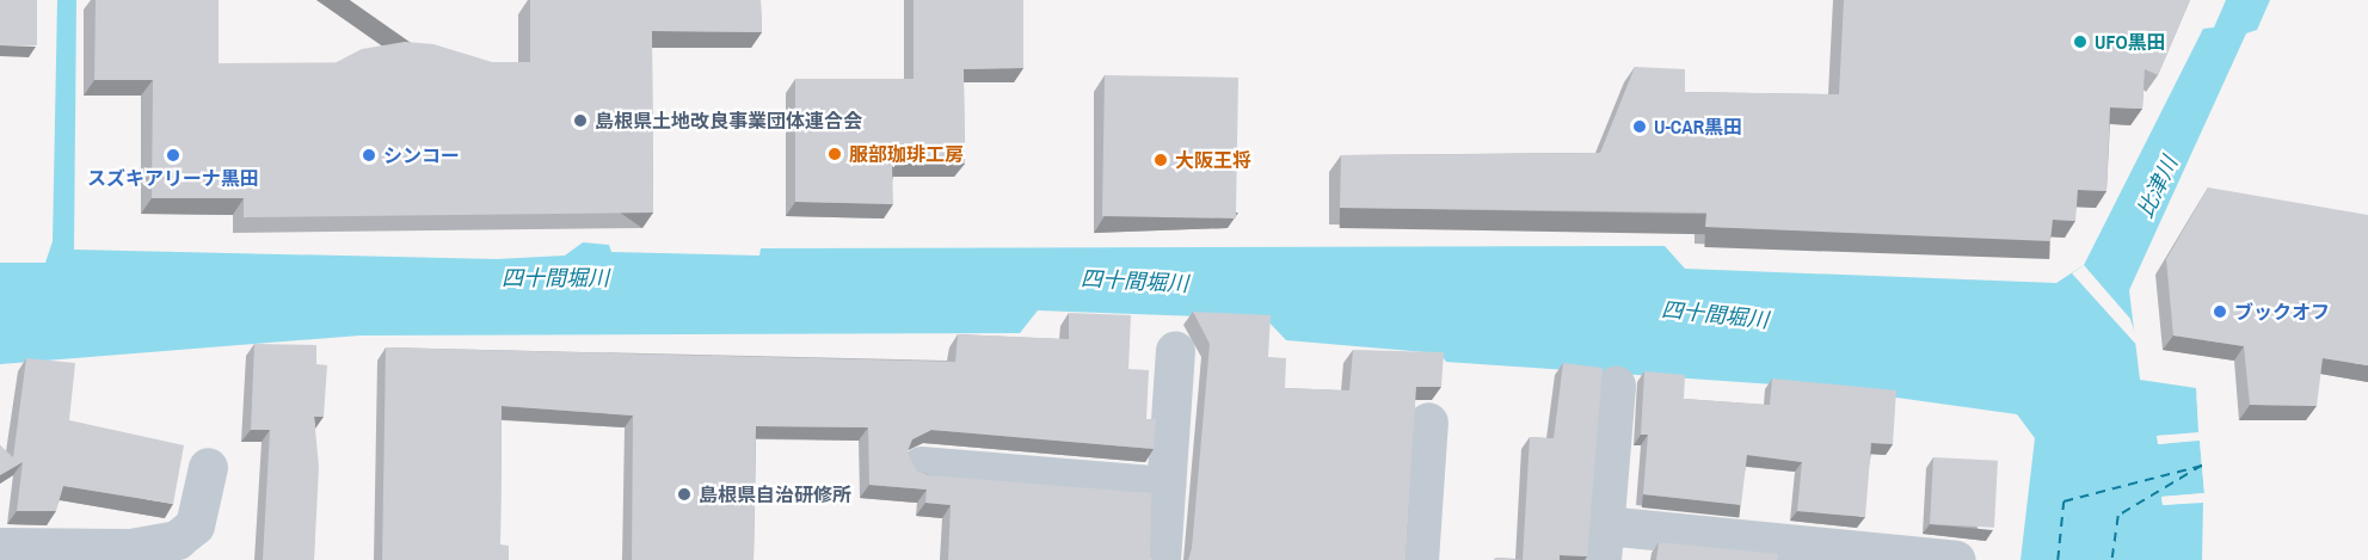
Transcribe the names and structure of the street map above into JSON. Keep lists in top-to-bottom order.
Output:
{
  "water": ["比津川", "四十間堀川"],
  "places": [
    "UFO黒田",
    "島根県土地改良事業団体連合会",
    "U-CAR黒田",
    "服部珈琲工房",
    "スズキアリーナ黒田",
    "シンコー",
    "大阪王将",
    "ブックオフ",
    "島根県自治研修所"
  ]
}
